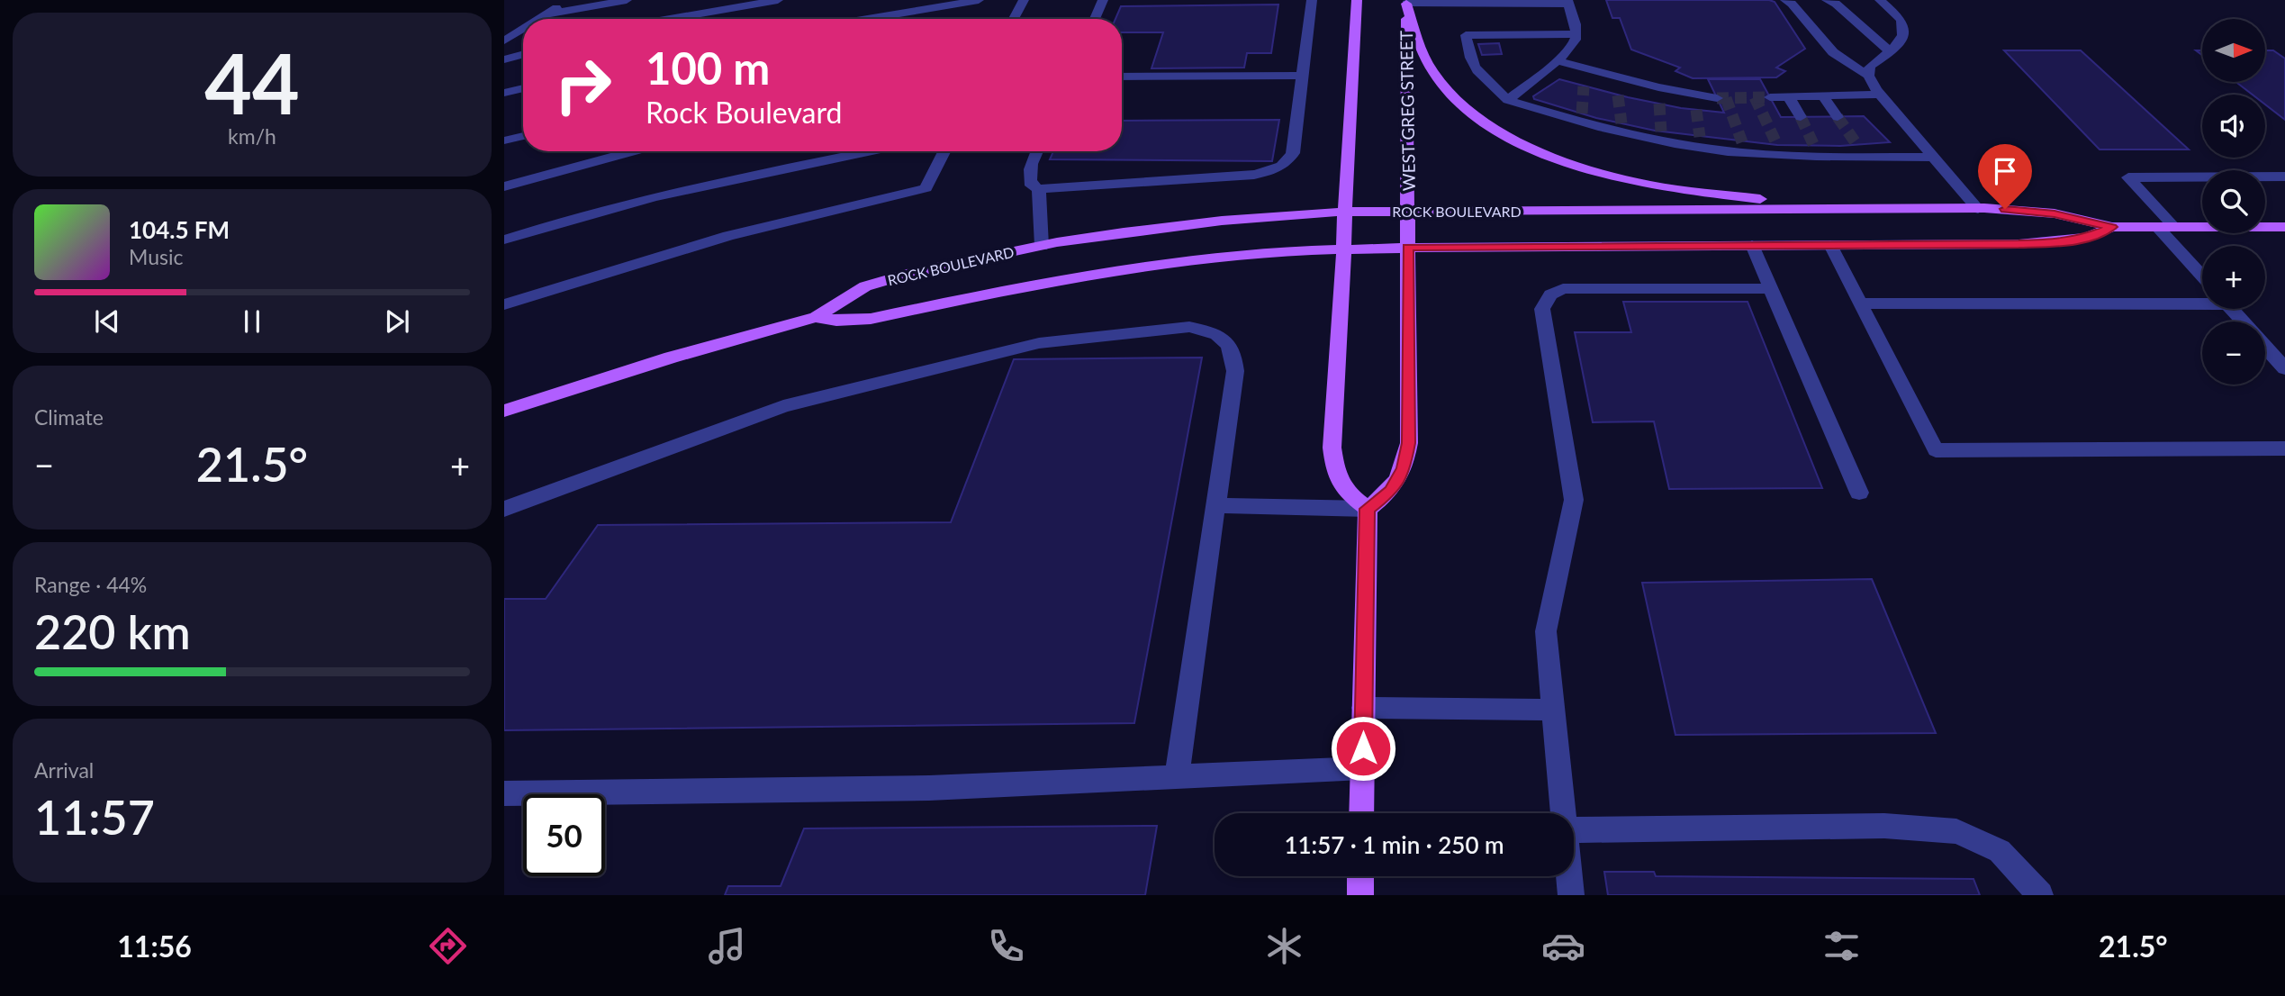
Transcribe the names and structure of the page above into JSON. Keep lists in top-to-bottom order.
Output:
{
  "streets": {
    "main road": ["WEST GREG STREET", "ROCK BOULEVARD"]
  },
  "crossings": [
    ["WEST GREG STREET", "ROCK BOULEVARD"]
  ],
  "north": "right",
  "page": {
    "tile": [
      ["44", "km/h"],
      "Climate",
      ["Range · 44%", "220 km"],
      ["Arrival", "11:57"]
    ],
    "map_buttons": ["+", "−"],
    "turn": ["100 m", "Rock Boulevard"],
    "song": ["104.5 FM", "Music"],
    "heat": ["−", "21.5°", "+"],
    "limit": "50",
    "trip": "11:57 · 1 min · 250 m",
    "tabs": ["11:56", "21.5°"]
  }
}
